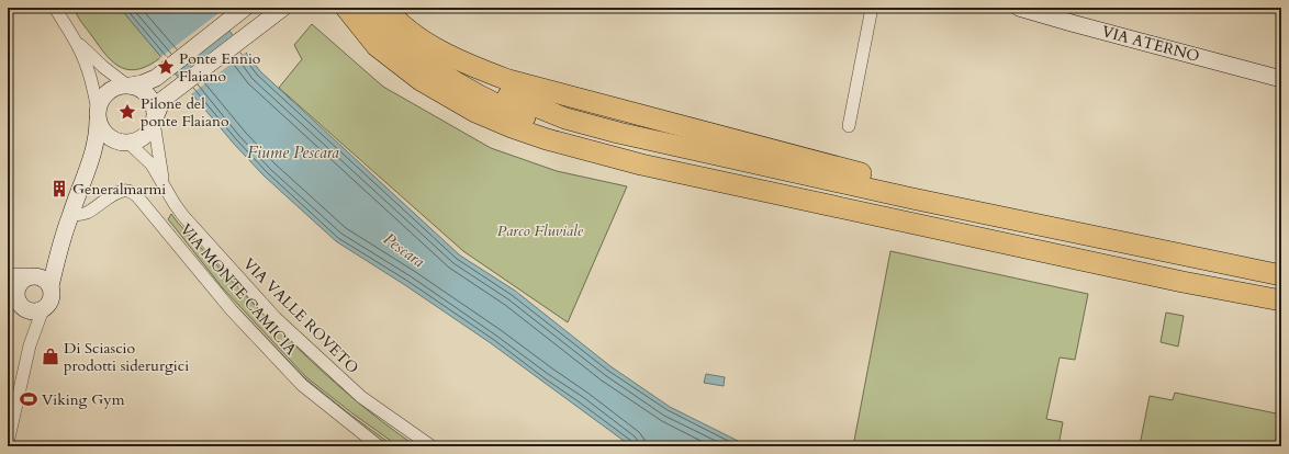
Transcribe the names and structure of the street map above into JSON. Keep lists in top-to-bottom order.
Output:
{
  "streets": {
    "street": ["VIA ATERNO", "VIA MONTE CAMICIA", "VIA VALLE ROVETO"]
  },
  "water": ["Fiume Pescara", "Pescara"],
  "parks": ["Parco Fluviale"],
  "places": {
    "place": ["Ponte Ennio Flaiano", "Pilone del ponte Flaiano"],
    "building": ["Generalmarmi"],
    "shop": ["Di Sciascio prodotti siderurgici"],
    "sports": ["Viking Gym"]
  }
}
